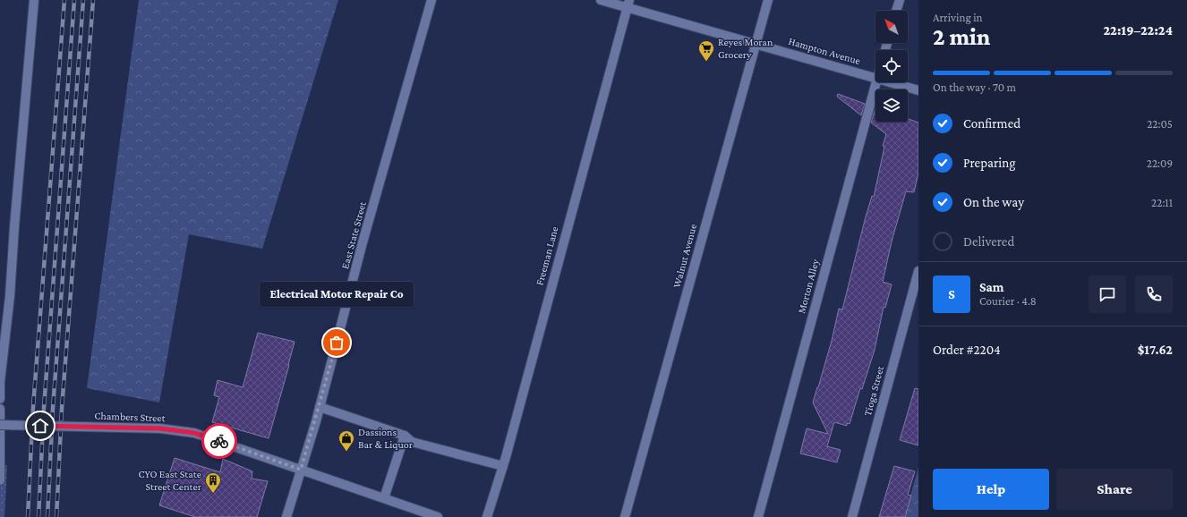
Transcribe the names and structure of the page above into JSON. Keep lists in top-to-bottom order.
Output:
{
  "streets": {
    "street": [
      "Hampton Avenue",
      "East State Street",
      "Freeman Lane",
      "Walnut Avenue",
      "Morton Alley",
      "Tioga Street",
      "Chambers Street"
    ]
  },
  "crossings": [
    ["Hampton Avenue", "Freeman Lane"],
    ["Hampton Avenue", "Walnut Avenue"],
    ["East State Street", "Chambers Street"]
  ],
  "places": {
    "supermarket": ["Reyes Moran Grocery"],
    "other": ["Electrical Motor Repair Co"],
    "shop": ["Dassions Bar & Liquor"],
    "building": ["CYO East State Street Center"]
  },
  "north": "top left",
  "page": {
    "heading": ["2 min", "Arriving in", "22:19–22:24"],
    "panel": [
      "Sam",
      "Courier · 4.8",
      "Order #2204",
      "$17.62"
    ],
    "bar": "On the way · 70 m",
    "list": [
      ["Confirmed", "22:05"],
      ["Preparing", "22:09"],
      ["On the way", "22:11"],
      "Delivered"
    ],
    "round": "S",
    "bubble": "Electrical Motor Repair Co",
    "buttons": ["Help", "Share"]
  }
}
